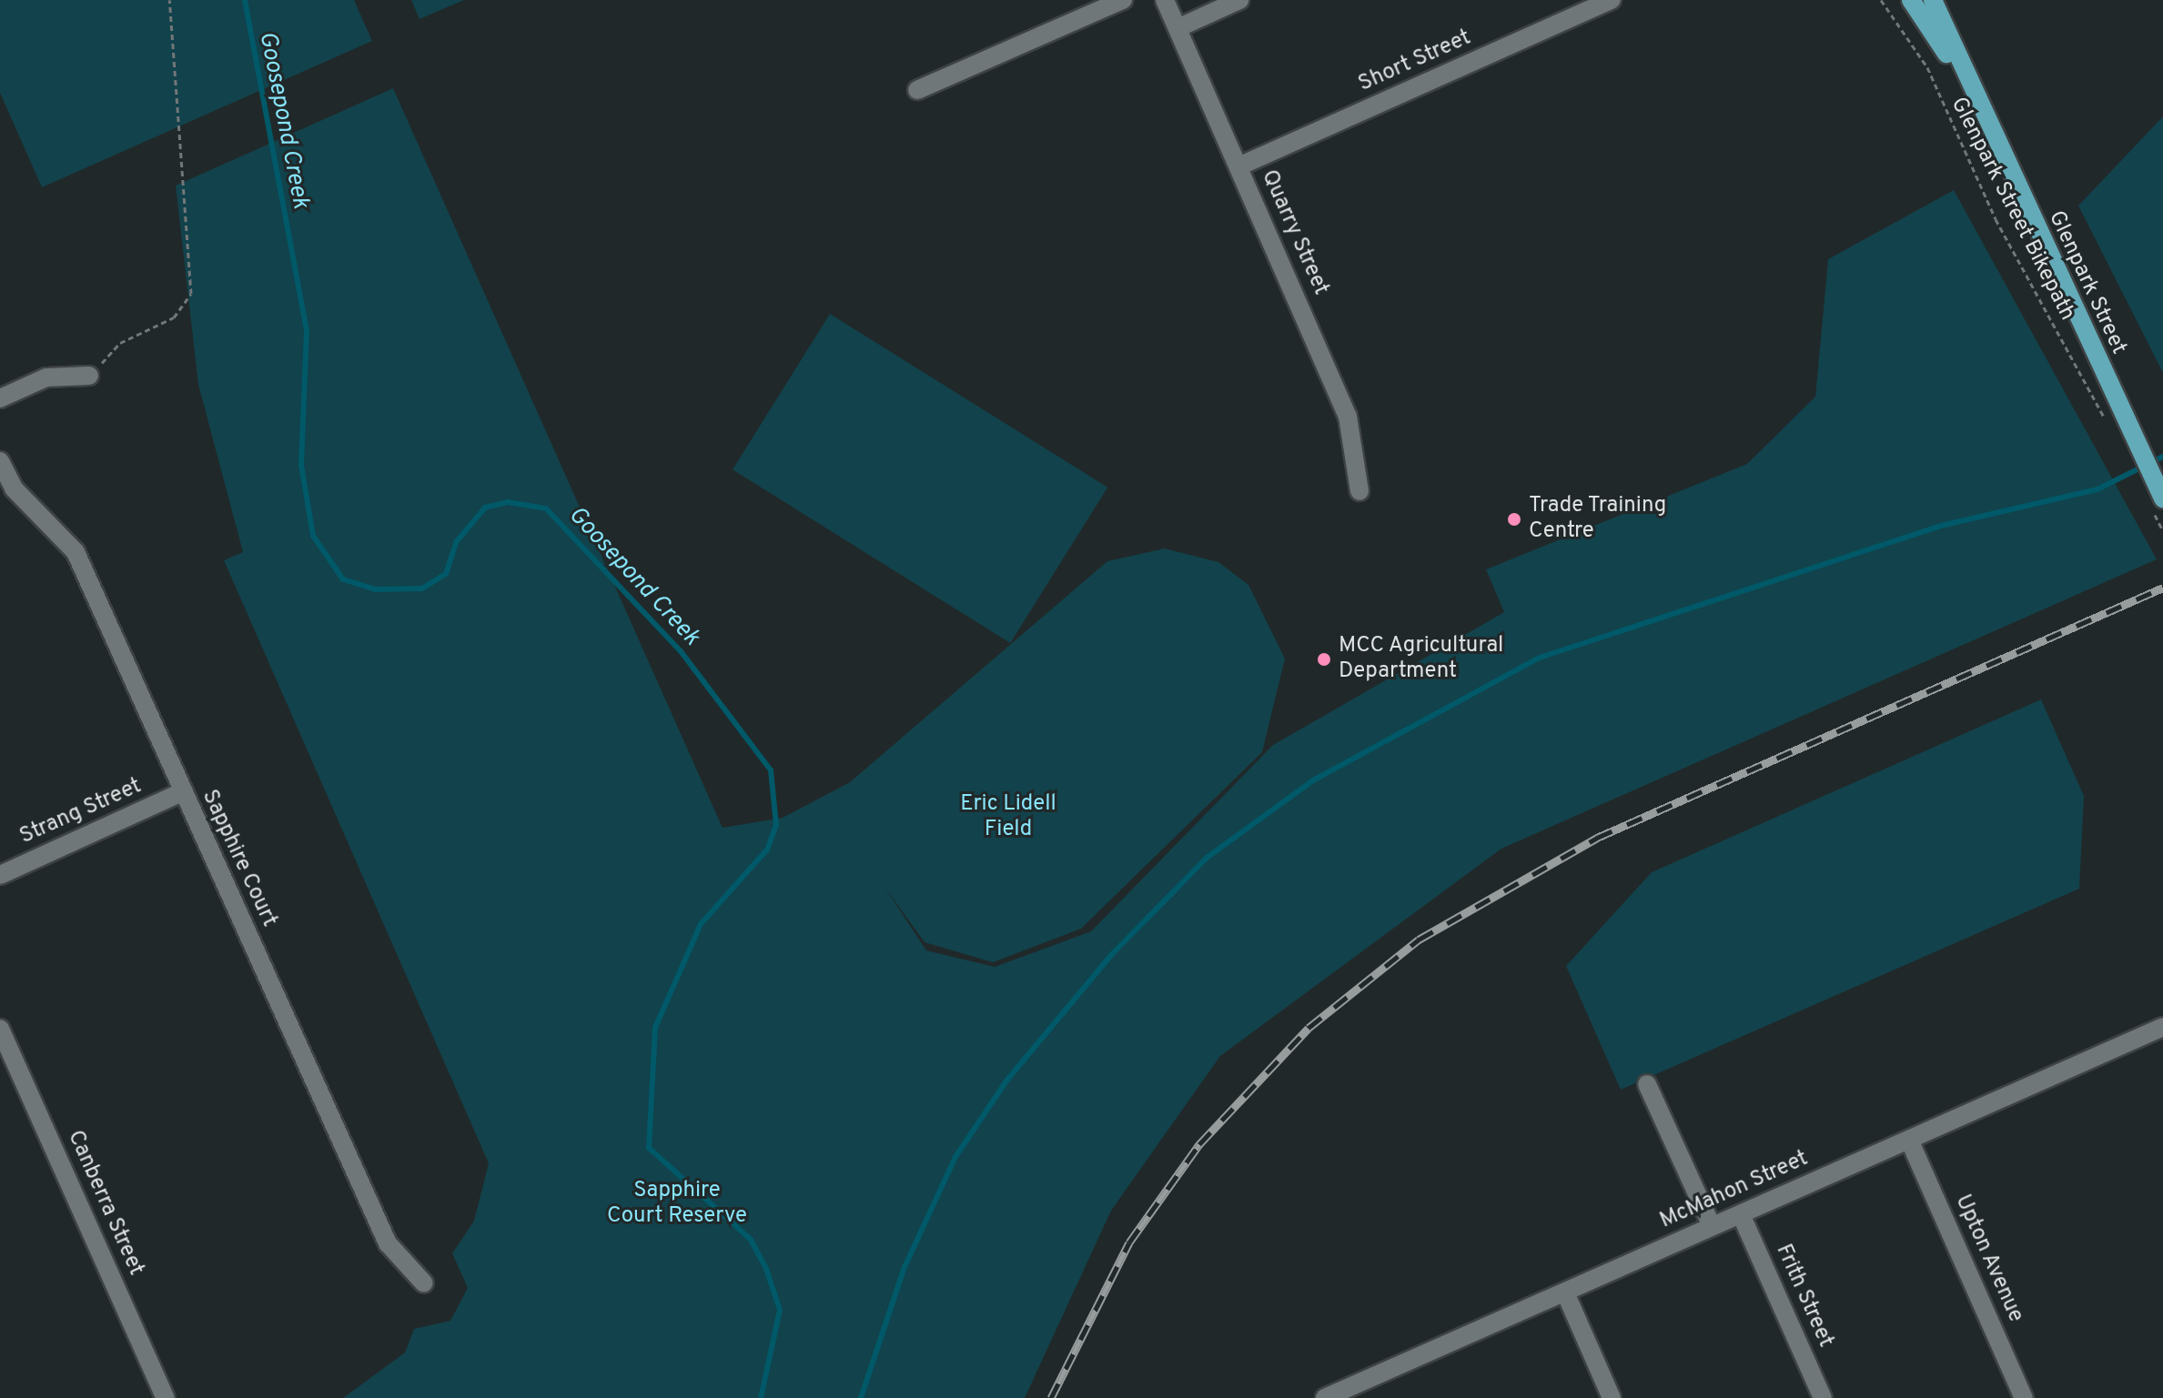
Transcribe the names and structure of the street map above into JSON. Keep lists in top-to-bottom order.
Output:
{
  "streets": {
    "main road": ["Glenpark Street"],
    "street": [
      "Short Street",
      "Quarry Street",
      "Strang Street",
      "Sapphire Court",
      "McMahon Street",
      "Canberra Street",
      "Upton Avenue",
      "Frith Street"
    ],
    "path": ["Glenpark Street Bikepath"]
  },
  "crossings": [
    ["Short Street", "Quarry Street"],
    ["Strang Street", "Sapphire Court"],
    ["McMahon Street", "Upton Avenue"],
    ["McMahon Street", "Frith Street"]
  ],
  "water": ["Goosepond Creek"],
  "parks": ["Eric Lidell Field", "Sapphire Court Reserve"],
  "places": ["Trade Training Centre", "MCC Agricultural Department"]
}
